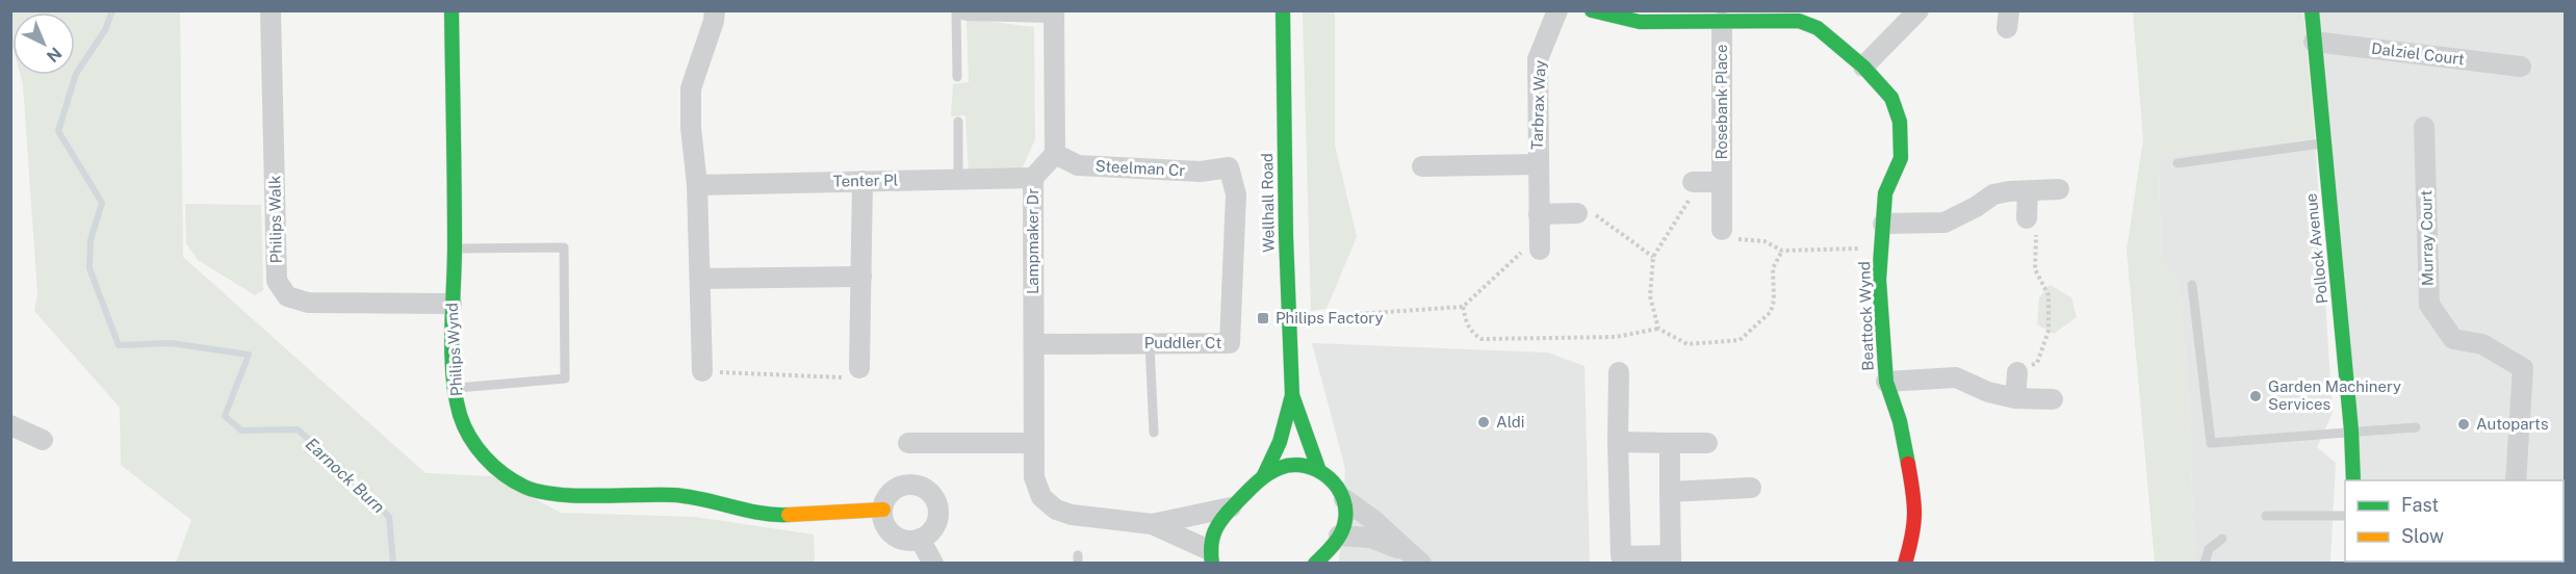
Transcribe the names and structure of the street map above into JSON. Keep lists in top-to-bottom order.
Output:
{
  "streets": {
    "street": [
      "Dalziel Court",
      "Rosebank Place",
      "Tarbrax Way",
      "Steelman Cr",
      "Tenter Pl",
      "Wellhall Road",
      "Philips Walk",
      "Murray Court",
      "Lampmaker Dr",
      "Pollock Avenue",
      "Beattock Wynd",
      "Puddler Ct",
      "Philips Wynd"
    ]
  },
  "crossings": [
    ["Dalziel Court", "Pollock Avenue"],
    ["Rosebank Place", "Beattock Wynd"],
    ["Steelman Cr", "Lampmaker Dr"],
    ["Steelman Cr", "Puddler Ct"],
    ["Tenter Pl", "Lampmaker Dr"],
    ["Wellhall Road", "Lampmaker Dr"],
    ["Philips Walk", "Philips Wynd"],
    ["Lampmaker Dr", "Puddler Ct"]
  ],
  "water": ["Earnock Burn"],
  "places": {
    "transit": ["Philips Factory"],
    "other": ["Garden Machinery Services", "Aldi", "Autoparts"]
  },
  "legend": ["Fast", "Slow"],
  "north": "bottom right"
}
